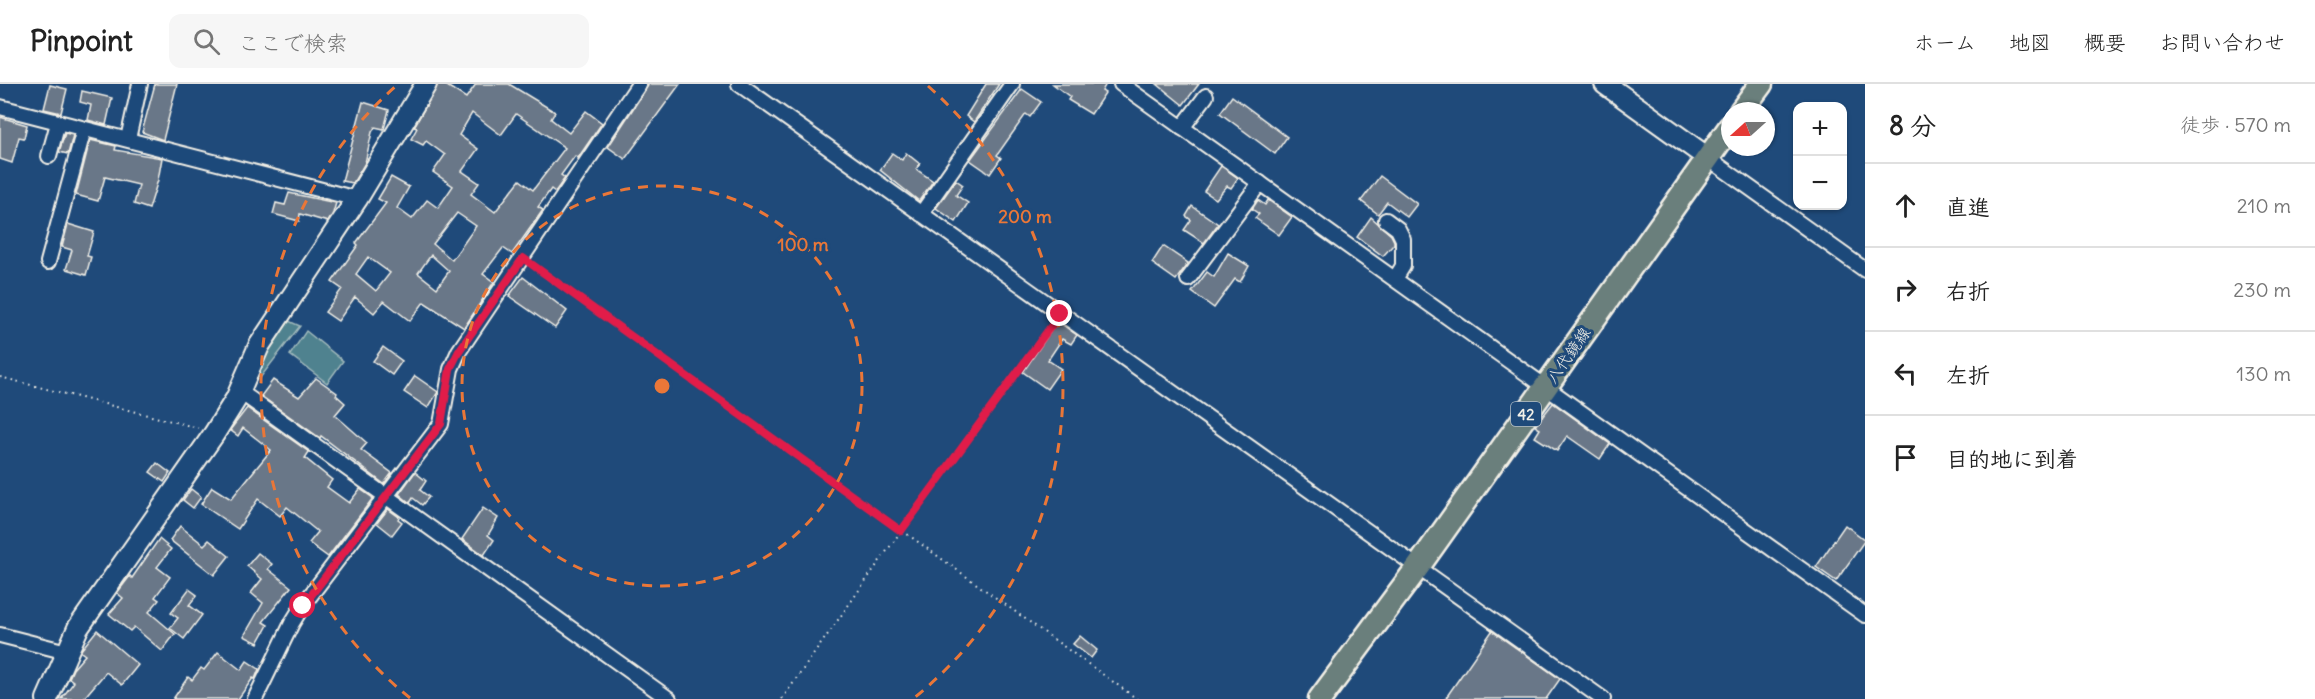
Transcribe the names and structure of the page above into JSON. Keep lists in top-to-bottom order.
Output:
{
  "streets": {
    "main road": ["八代鏡線", "42"]
  },
  "north": "left",
  "page": {
    "header": "Pinpoint",
    "search": "ここで検索",
    "nav": [
      "ホーム",
      "地図",
      "概要",
      "お問い合わせ"
    ],
    "heading": ["8 分", "徒歩 · 570 m"],
    "map_buttons": ["+", "−"],
    "list": [
      ["直進", "210 m"],
      ["右折", "230 m"],
      ["左折", "130 m"],
      "目的地に到着"
    ]
  },
  "rings": ["200 m", "100 m"]
}
